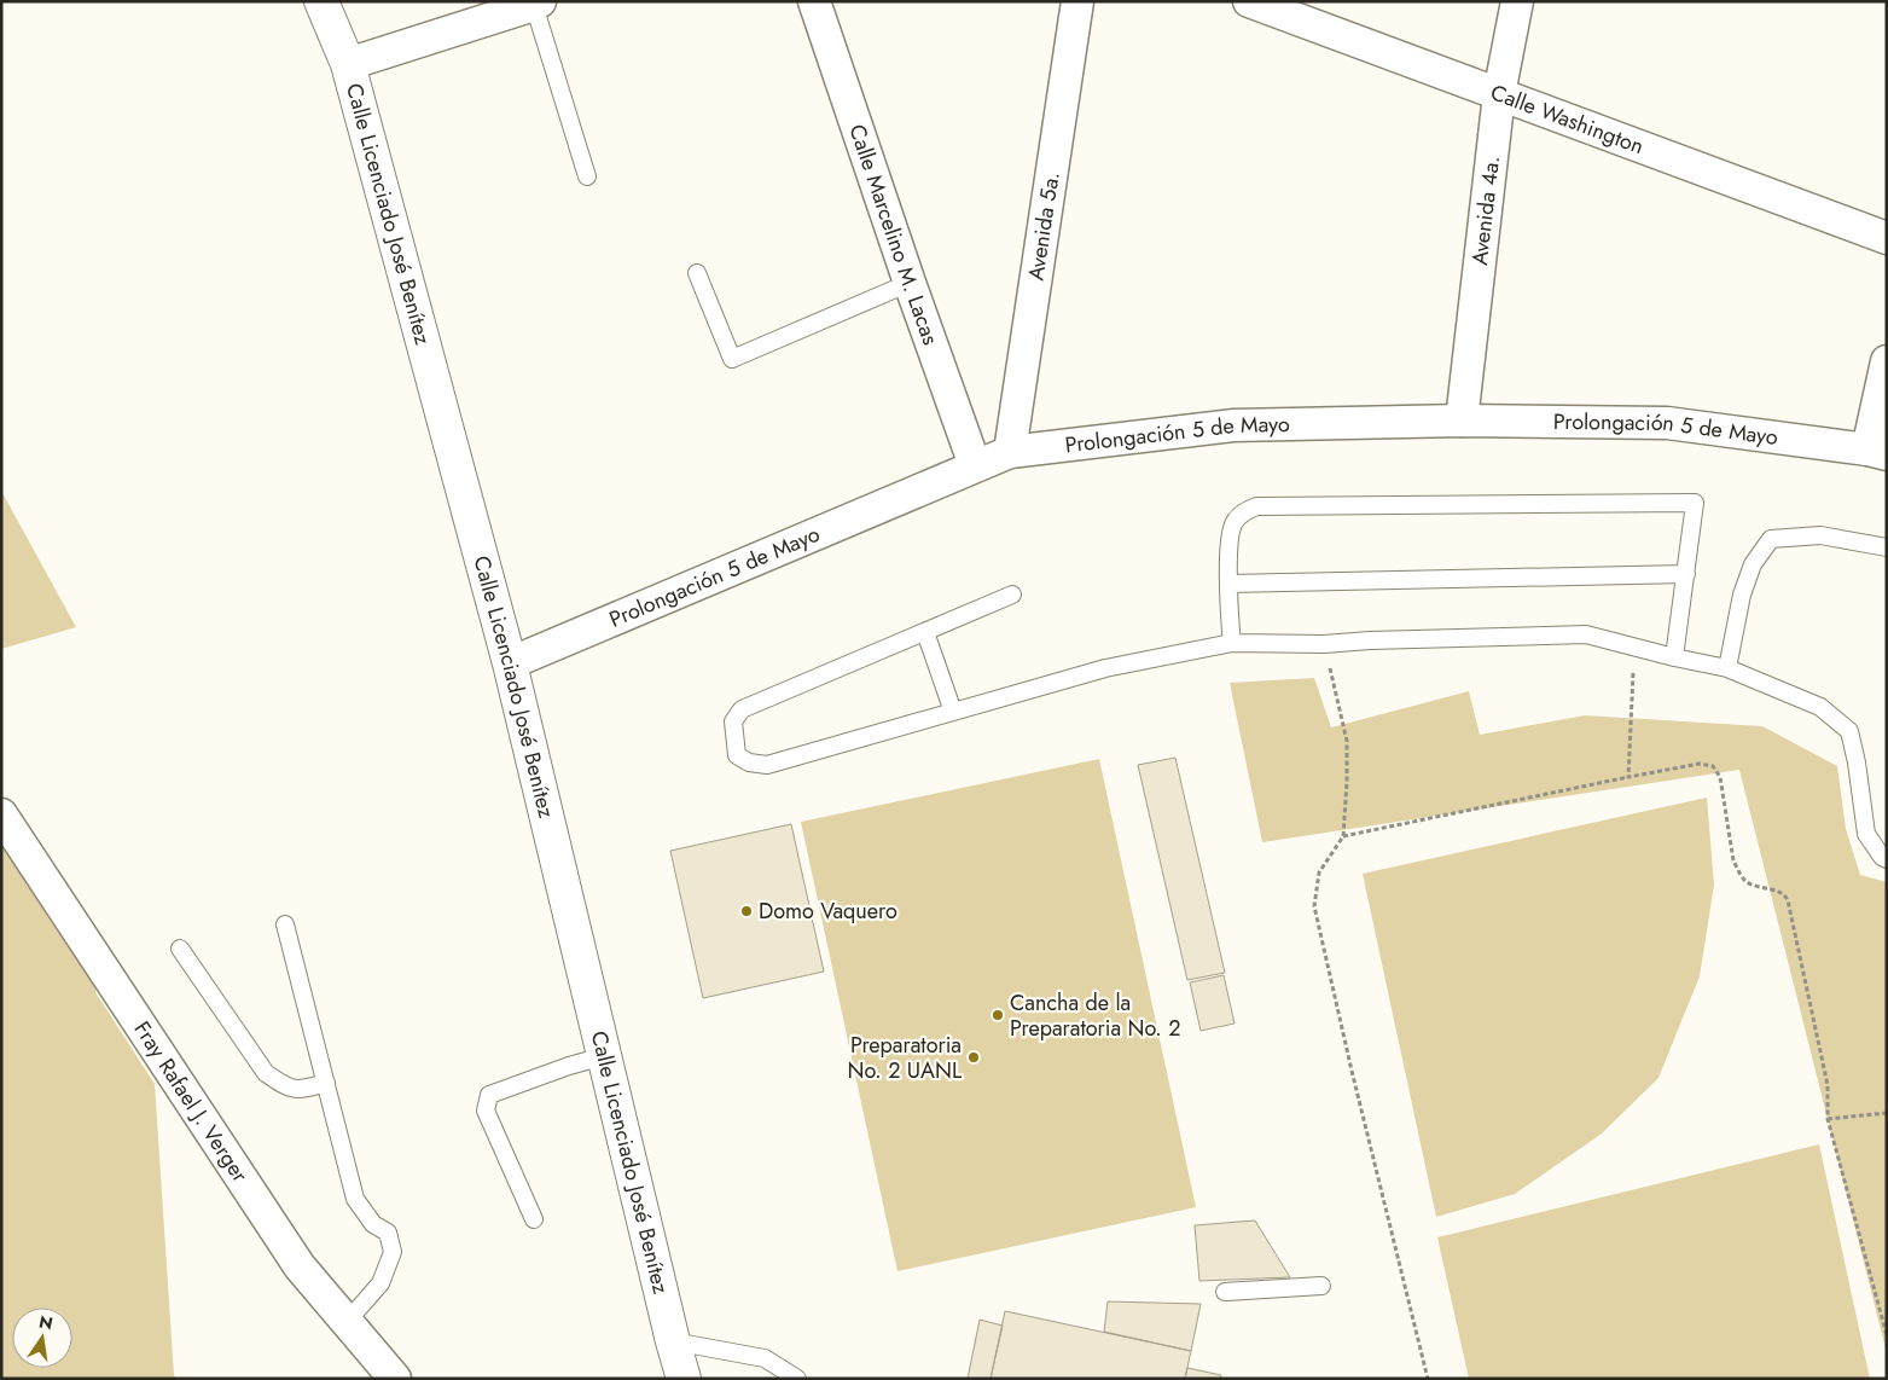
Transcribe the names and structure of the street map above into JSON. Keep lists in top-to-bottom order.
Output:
{
  "streets": {
    "street": [
      "Calle Washington",
      "Avenida 4a.",
      "Calle Licenciado José Benítez",
      "Avenida 5a.",
      "Calle Marcelino M. Lacas",
      "Prolongación 5 de Mayo",
      "Fray Rafael J. Verger"
    ]
  },
  "crossings": [
    ["Calle Washington", "Avenida 4a."],
    ["Avenida 4a.", "Prolongación 5 de Mayo"],
    ["Calle Licenciado José Benítez", "Prolongación 5 de Mayo"],
    ["Avenida 5a.", "Prolongación 5 de Mayo"],
    ["Calle Marcelino M. Lacas", "Prolongación 5 de Mayo"]
  ],
  "places": ["Domo Vaquero", "Cancha de la Preparatoria No. 2", "Preparatoria No. 2 UANL"],
  "north": "top"
}
